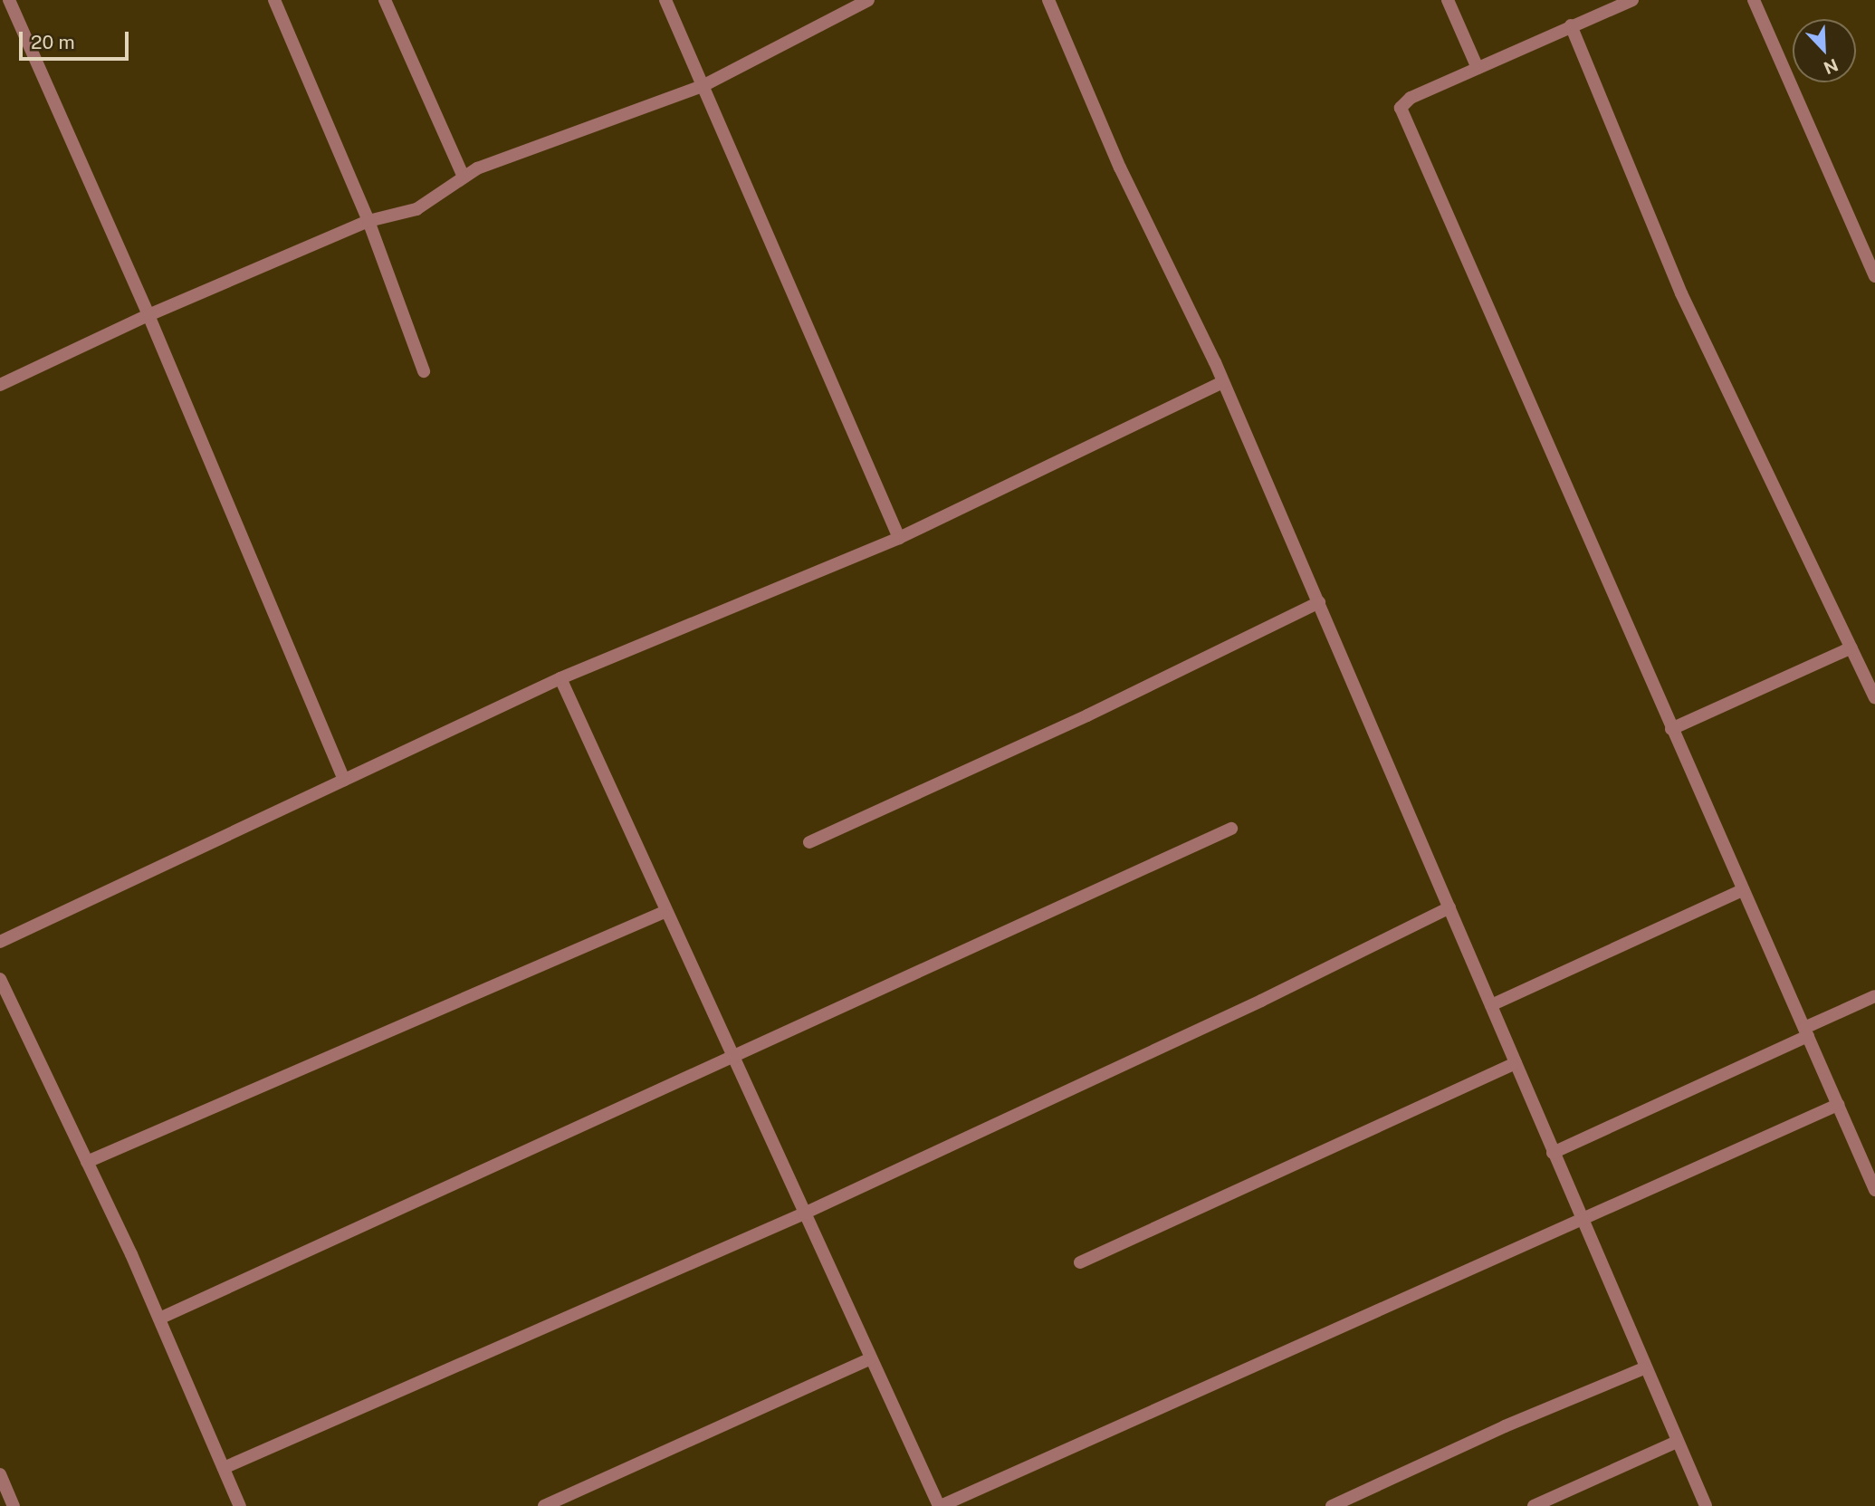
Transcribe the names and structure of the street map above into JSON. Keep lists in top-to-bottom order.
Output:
{
  "scale_bar": "20 m",
  "north": "bottom right"
}
